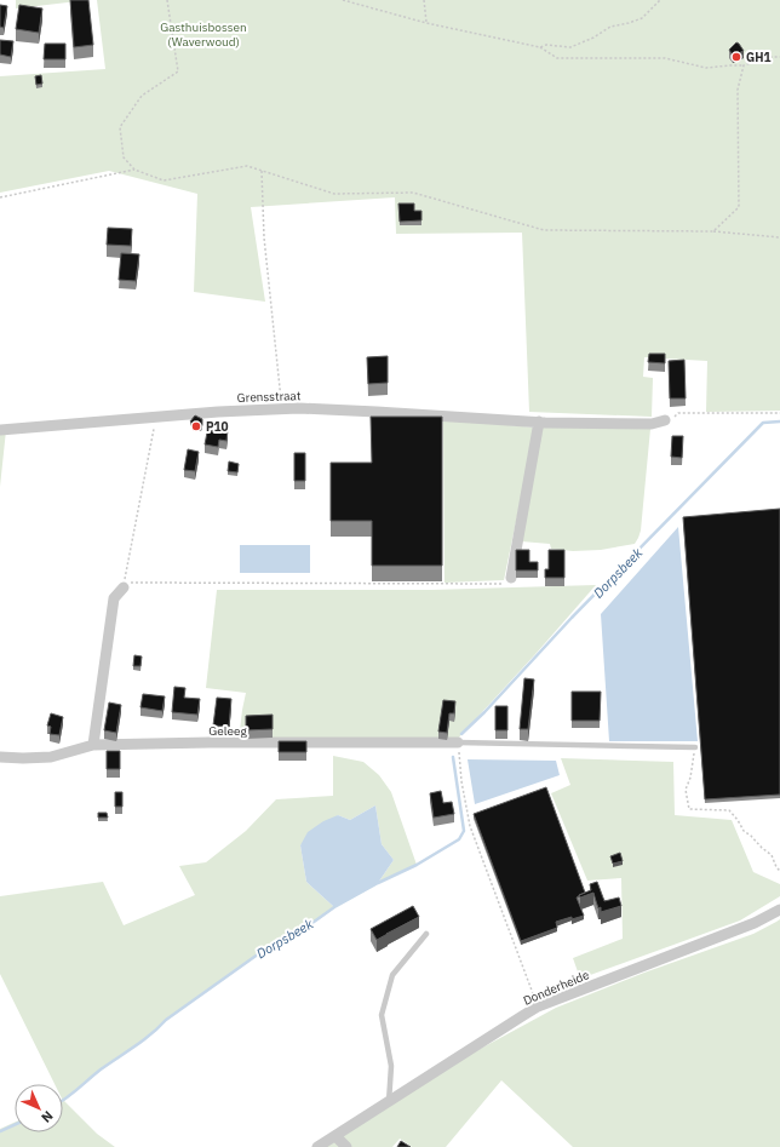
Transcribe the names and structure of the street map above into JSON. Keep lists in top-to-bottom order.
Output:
{
  "streets": {
    "street": ["Grensstraat", "Geleeg", "Donderheide"]
  },
  "water": ["Dorpsbeek"],
  "parks": ["Gasthuisbossen (Waverwoud)"],
  "places": ["GH1", "P10"],
  "north": "bottom right"
}
